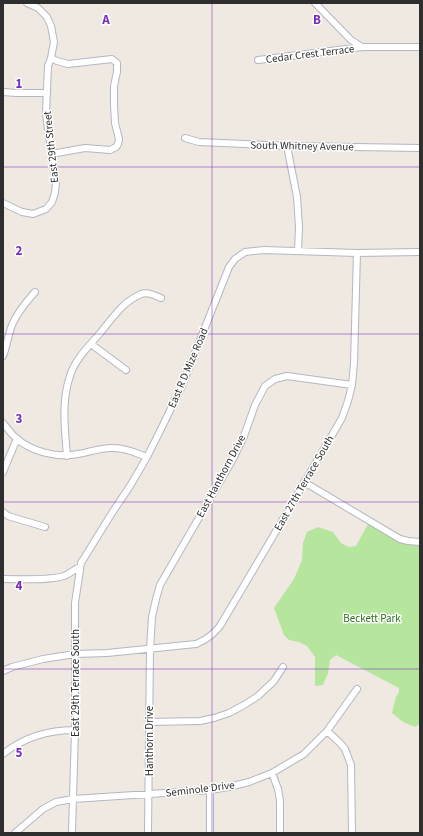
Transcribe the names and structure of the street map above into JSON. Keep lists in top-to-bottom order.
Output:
{
  "streets": {
    "street": [
      "Cedar Crest Terrace",
      "South Whitney Avenue",
      "East 29th Street",
      "East R D Mize Road",
      "East Hanthorn Drive",
      "East 27th Terrace South",
      "East 29th Terrace South",
      "Hanthorn Drive",
      "Seminole Drive"
    ]
  },
  "crossings": [
    ["East R D Mize Road", "East 27th Terrace South"],
    ["East R D Mize Road", "East 29th Terrace South"],
    ["East Hanthorn Drive", "East 27th Terrace South"],
    ["East Hanthorn Drive", "Hanthorn Drive"],
    ["East 27th Terrace South", "East 29th Terrace South"],
    ["East 27th Terrace South", "Hanthorn Drive"],
    ["East 29th Terrace South", "Seminole Drive"],
    ["Hanthorn Drive", "Seminole Drive"]
  ],
  "parks": ["Beckett Park"],
  "grid": {
    "columns": ["A", "B"],
    "rows": [
      "1",
      "2",
      "3",
      "4",
      "5"
    ]
  }
}
